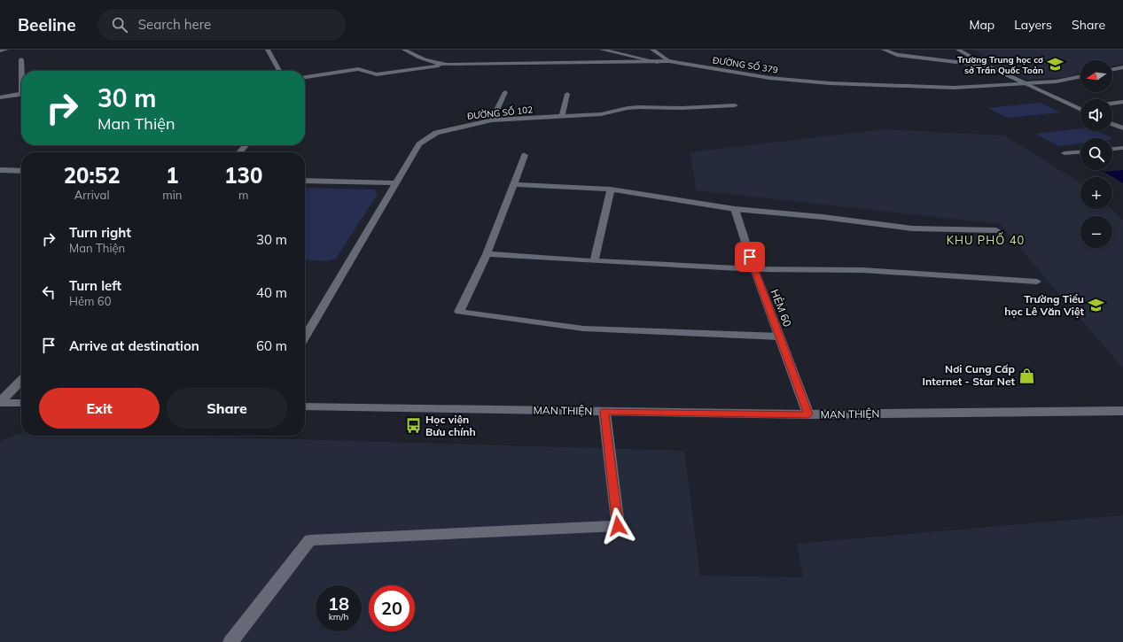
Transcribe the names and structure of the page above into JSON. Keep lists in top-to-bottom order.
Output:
{
  "streets": {
    "street": [
      "ĐƯỜNG SỐ 379",
      "ĐƯỜNG SỐ 102",
      "HẺM 60",
      "MAN THIỆN"
    ]
  },
  "crossings": [
    ["HẺM 60", "MAN THIỆN"]
  ],
  "districts": ["KHU PHỐ 40"],
  "places": {
    "school or university": ["Trường Trung học cơ sở Trần Quốc Toản", "Trường Tiểu học Lê Văn Việt"],
    "shop": ["Nơi Cung Cấp Internet - Star Net"],
    "bus stop": ["Học viện Bưu chính"]
  },
  "north": "left",
  "page": {
    "header": "Beeline",
    "search": "Search here",
    "nav": ["Map", "Layers", "Share"],
    "map_buttons": ["+", "−"],
    "turn": ["30 m", "Man Thiện"],
    "eta": [
      "20:52",
      "Arrival",
      "1",
      "min",
      "130",
      "m"
    ],
    "list": [
      {
        "name": "Turn right",
        "note": "Man Thiện",
        "value": "30 m"
      },
      {
        "name": "Turn left",
        "note": "Hẻm 60",
        "value": "40 m"
      },
      {
        "name": "Arrive at destination",
        "value": "60 m"
      }
    ],
    "buttons": ["Exit", "Share"],
    "speed": "18 km/h",
    "limit": "20"
  }
}
